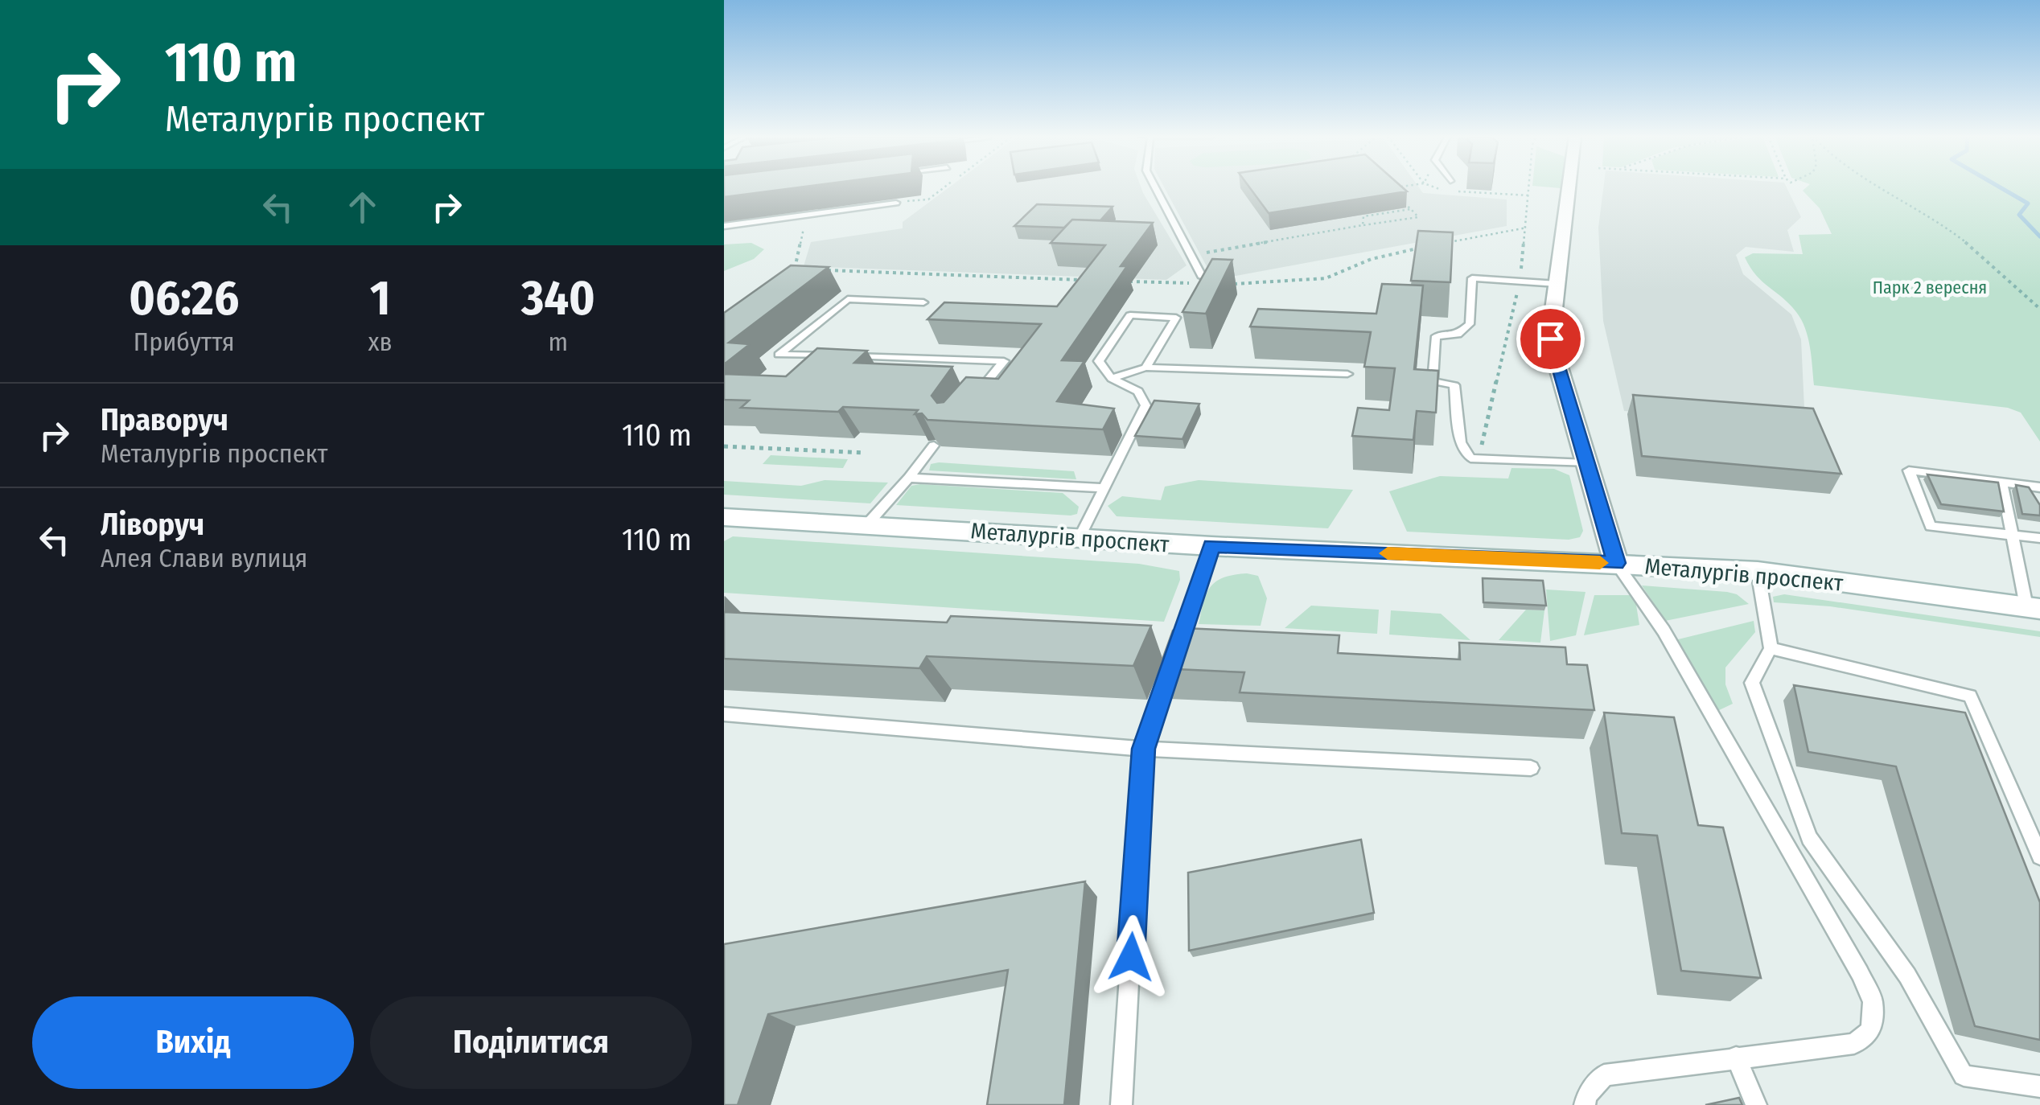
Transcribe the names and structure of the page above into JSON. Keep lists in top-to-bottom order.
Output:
{
  "streets": {
    "street": ["Металургів проспект"]
  },
  "parks": ["Парк 2 вересня"],
  "page": {
    "turn": ["110 m", "Металургів проспект"],
    "eta": [
      "06:26",
      "Прибуття",
      "1",
      "хв",
      "340",
      "m"
    ],
    "list": [
      {
        "name": "Праворуч",
        "note": "Металургів проспект",
        "value": "110 m"
      },
      {
        "name": "Ліворуч",
        "note": "Алея Слави вулиця",
        "value": "110 m"
      }
    ],
    "buttons": ["Вихід", "Поділитися"]
  }
}
